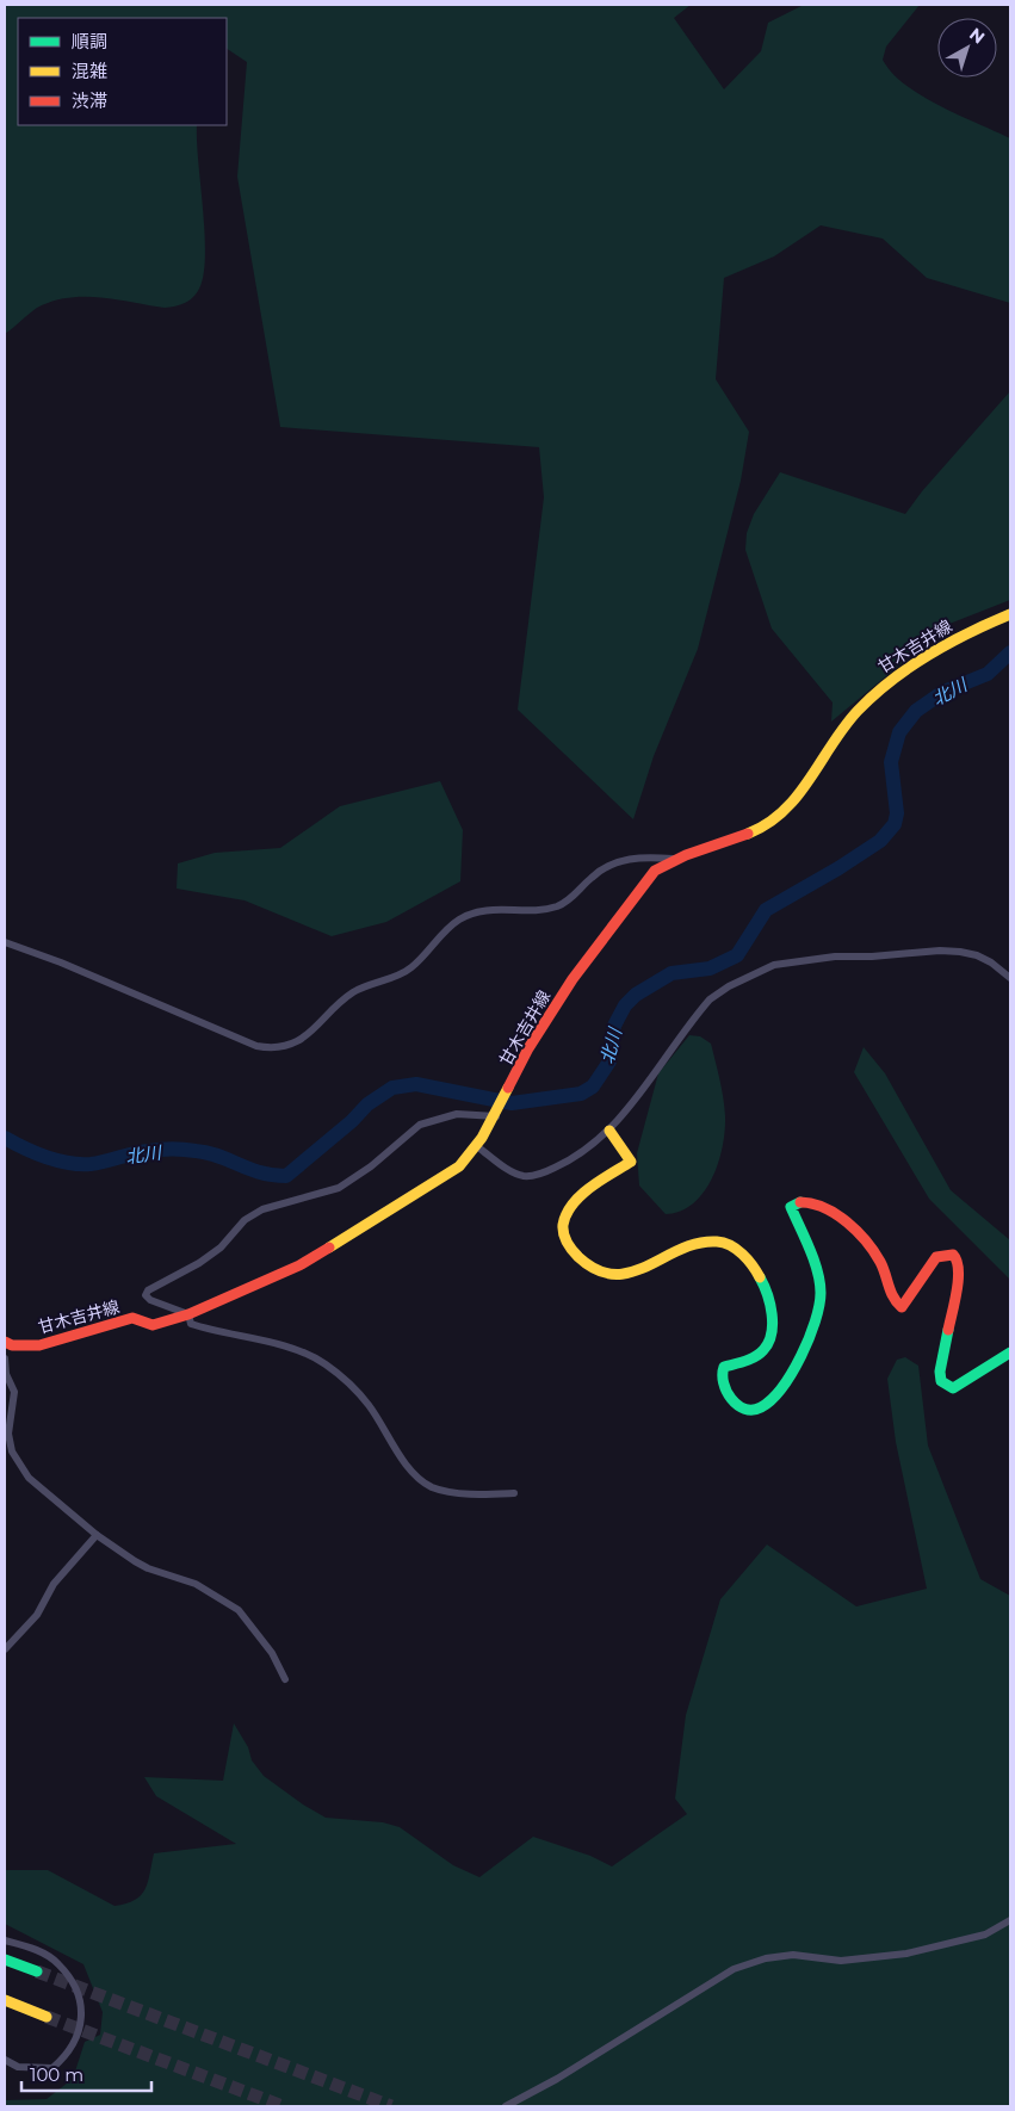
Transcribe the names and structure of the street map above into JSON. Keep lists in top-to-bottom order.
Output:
{
  "streets": {
    "main road": ["甘木吉井線"]
  },
  "water": ["北川"],
  "legend": ["順調", "混雑", "渋滞"],
  "scale_bar": "100 m",
  "north": "top right"
}
